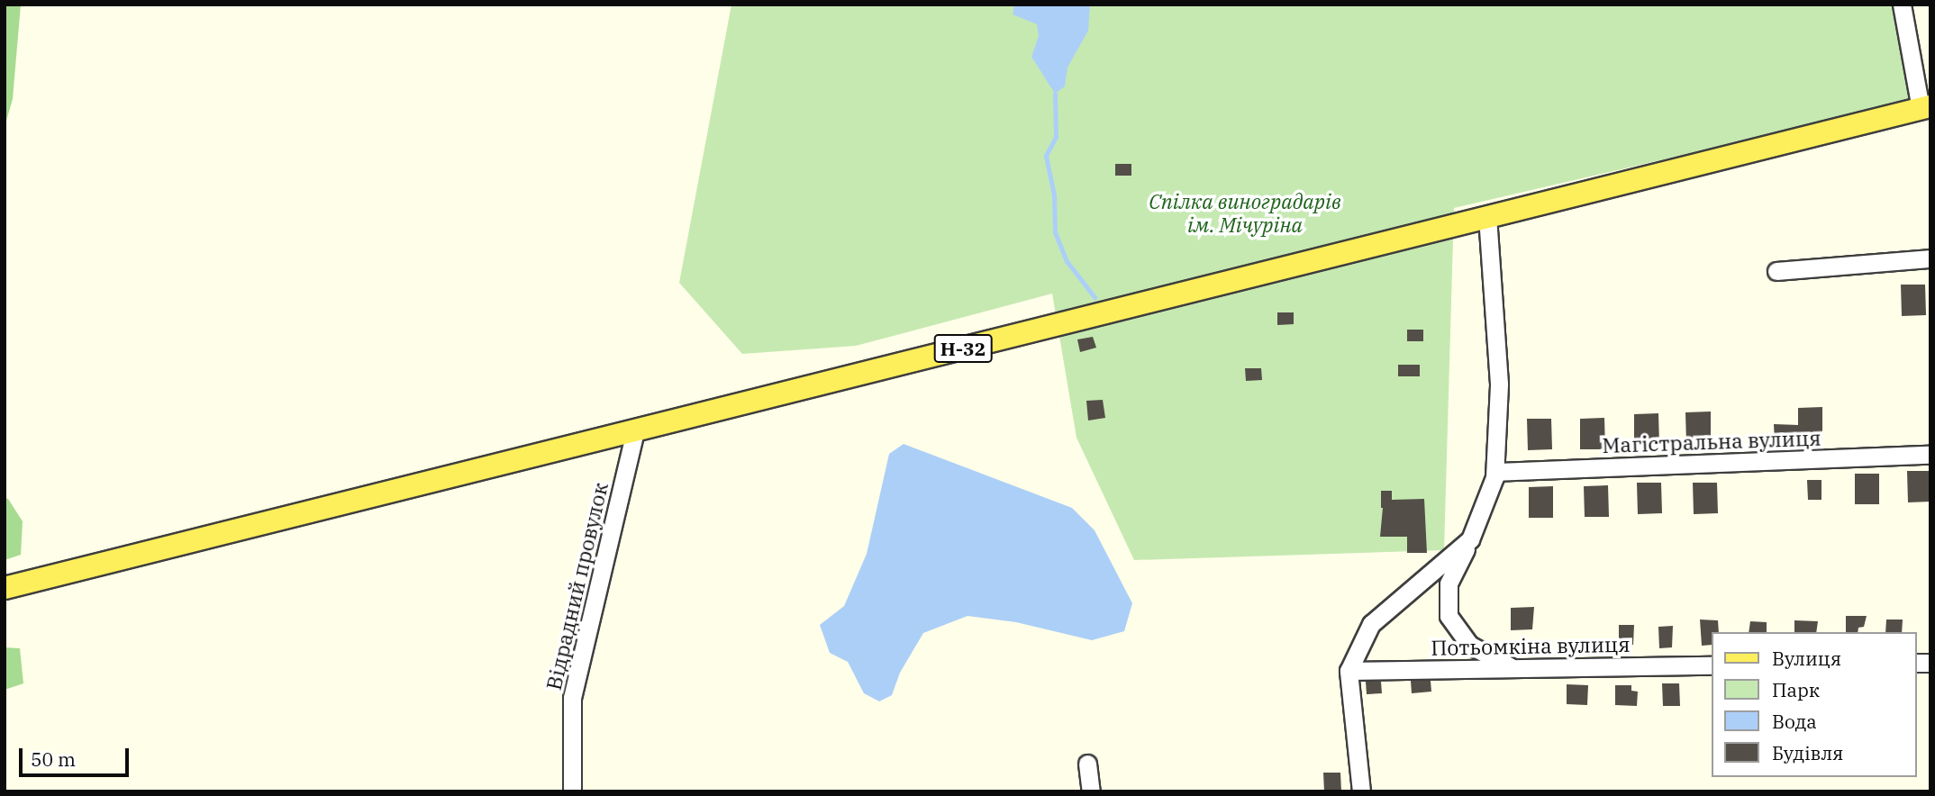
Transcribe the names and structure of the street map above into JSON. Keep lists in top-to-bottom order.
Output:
{
  "streets": {
    "main road": ["Н-32"],
    "street": ["Магістральна вулиця", "Відрадний провулок", "Потьомкіна вулиця"]
  },
  "crossings": [
    ["Н-32", "Відрадний провулок"]
  ],
  "parks": ["Спілка виноградарів ім. Мічуріна"],
  "legend": [
    "Вулиця",
    "Парк",
    "Вода",
    "Будівля"
  ],
  "scale_bar": "50 m"
}
